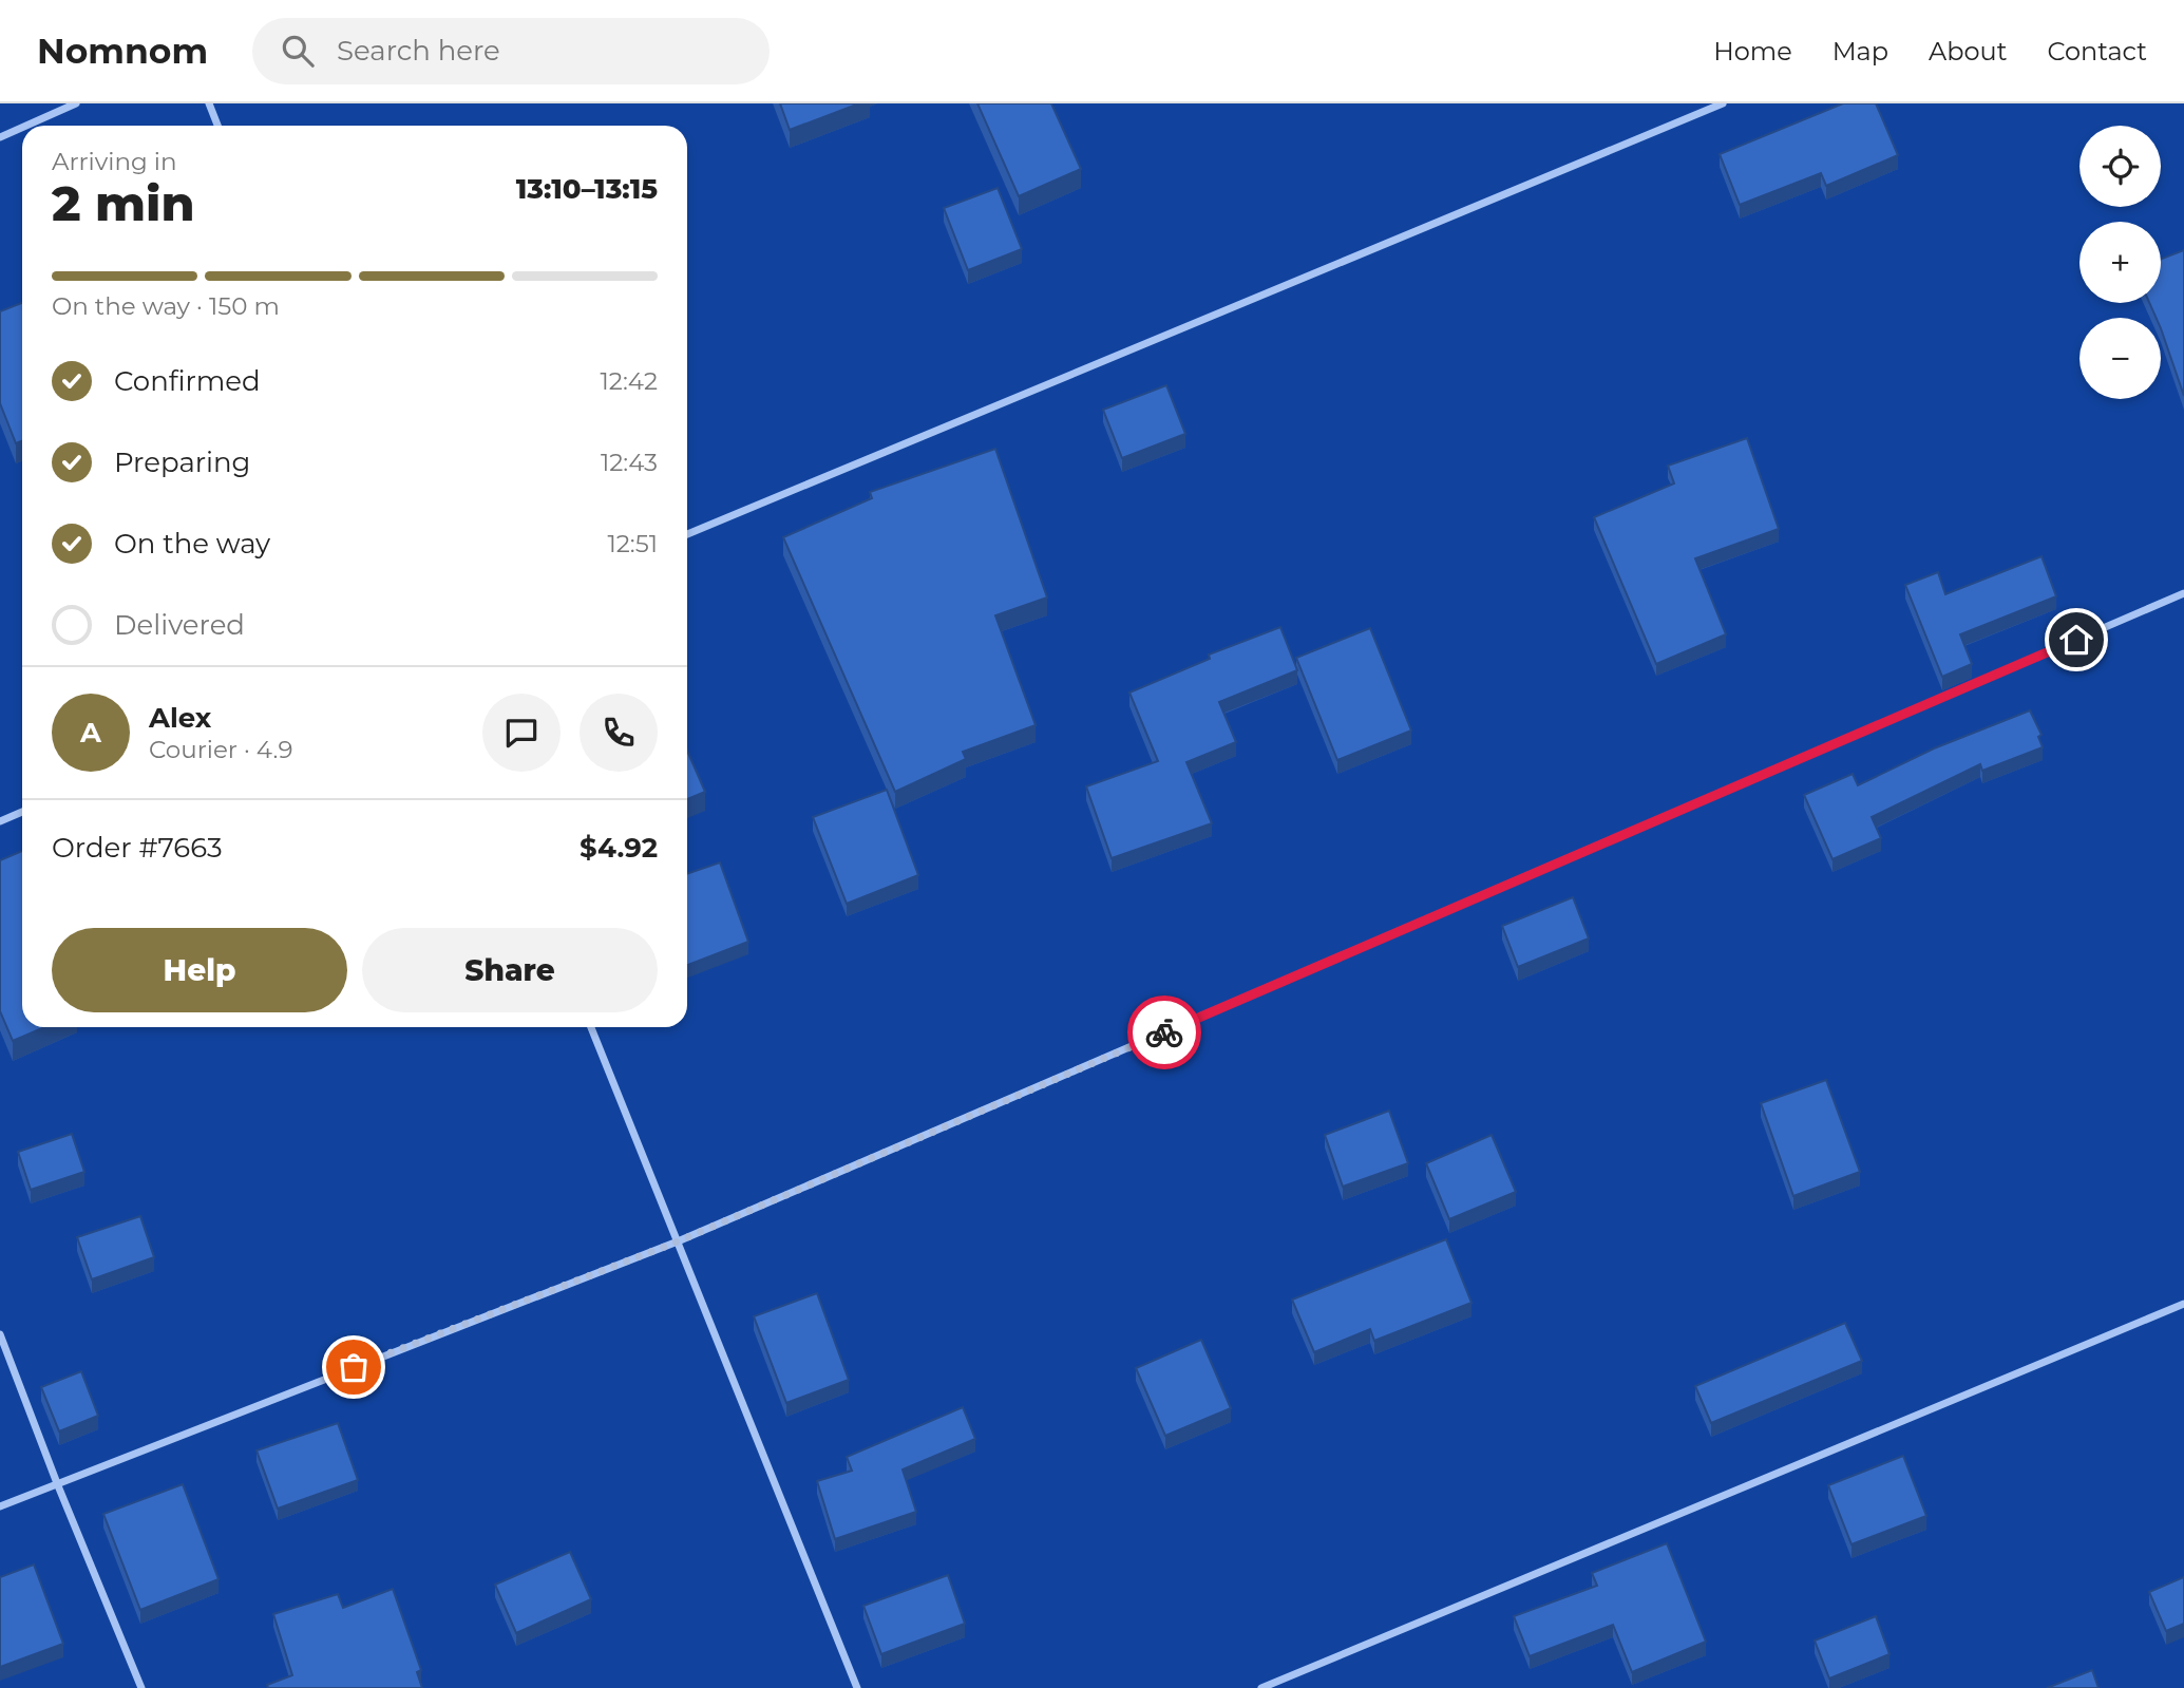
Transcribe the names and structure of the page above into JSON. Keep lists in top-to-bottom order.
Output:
{
  "page": {
    "header": "Nomnom",
    "search": "Search here",
    "nav": [
      "Home",
      "Map",
      "About",
      "Contact"
    ],
    "map_buttons": ["+", "−"],
    "heading": ["2 min", "Arriving in", "13:10–13:15"],
    "panel": [
      "Alex",
      "Courier · 4.9",
      "Order #7663",
      "$4.92"
    ],
    "bar": "On the way · 150 m",
    "list": [
      ["Confirmed", "12:42"],
      ["Preparing", "12:43"],
      ["On the way", "12:51"],
      "Delivered"
    ],
    "round": "A",
    "buttons": ["Help", "Share"]
  }
}
